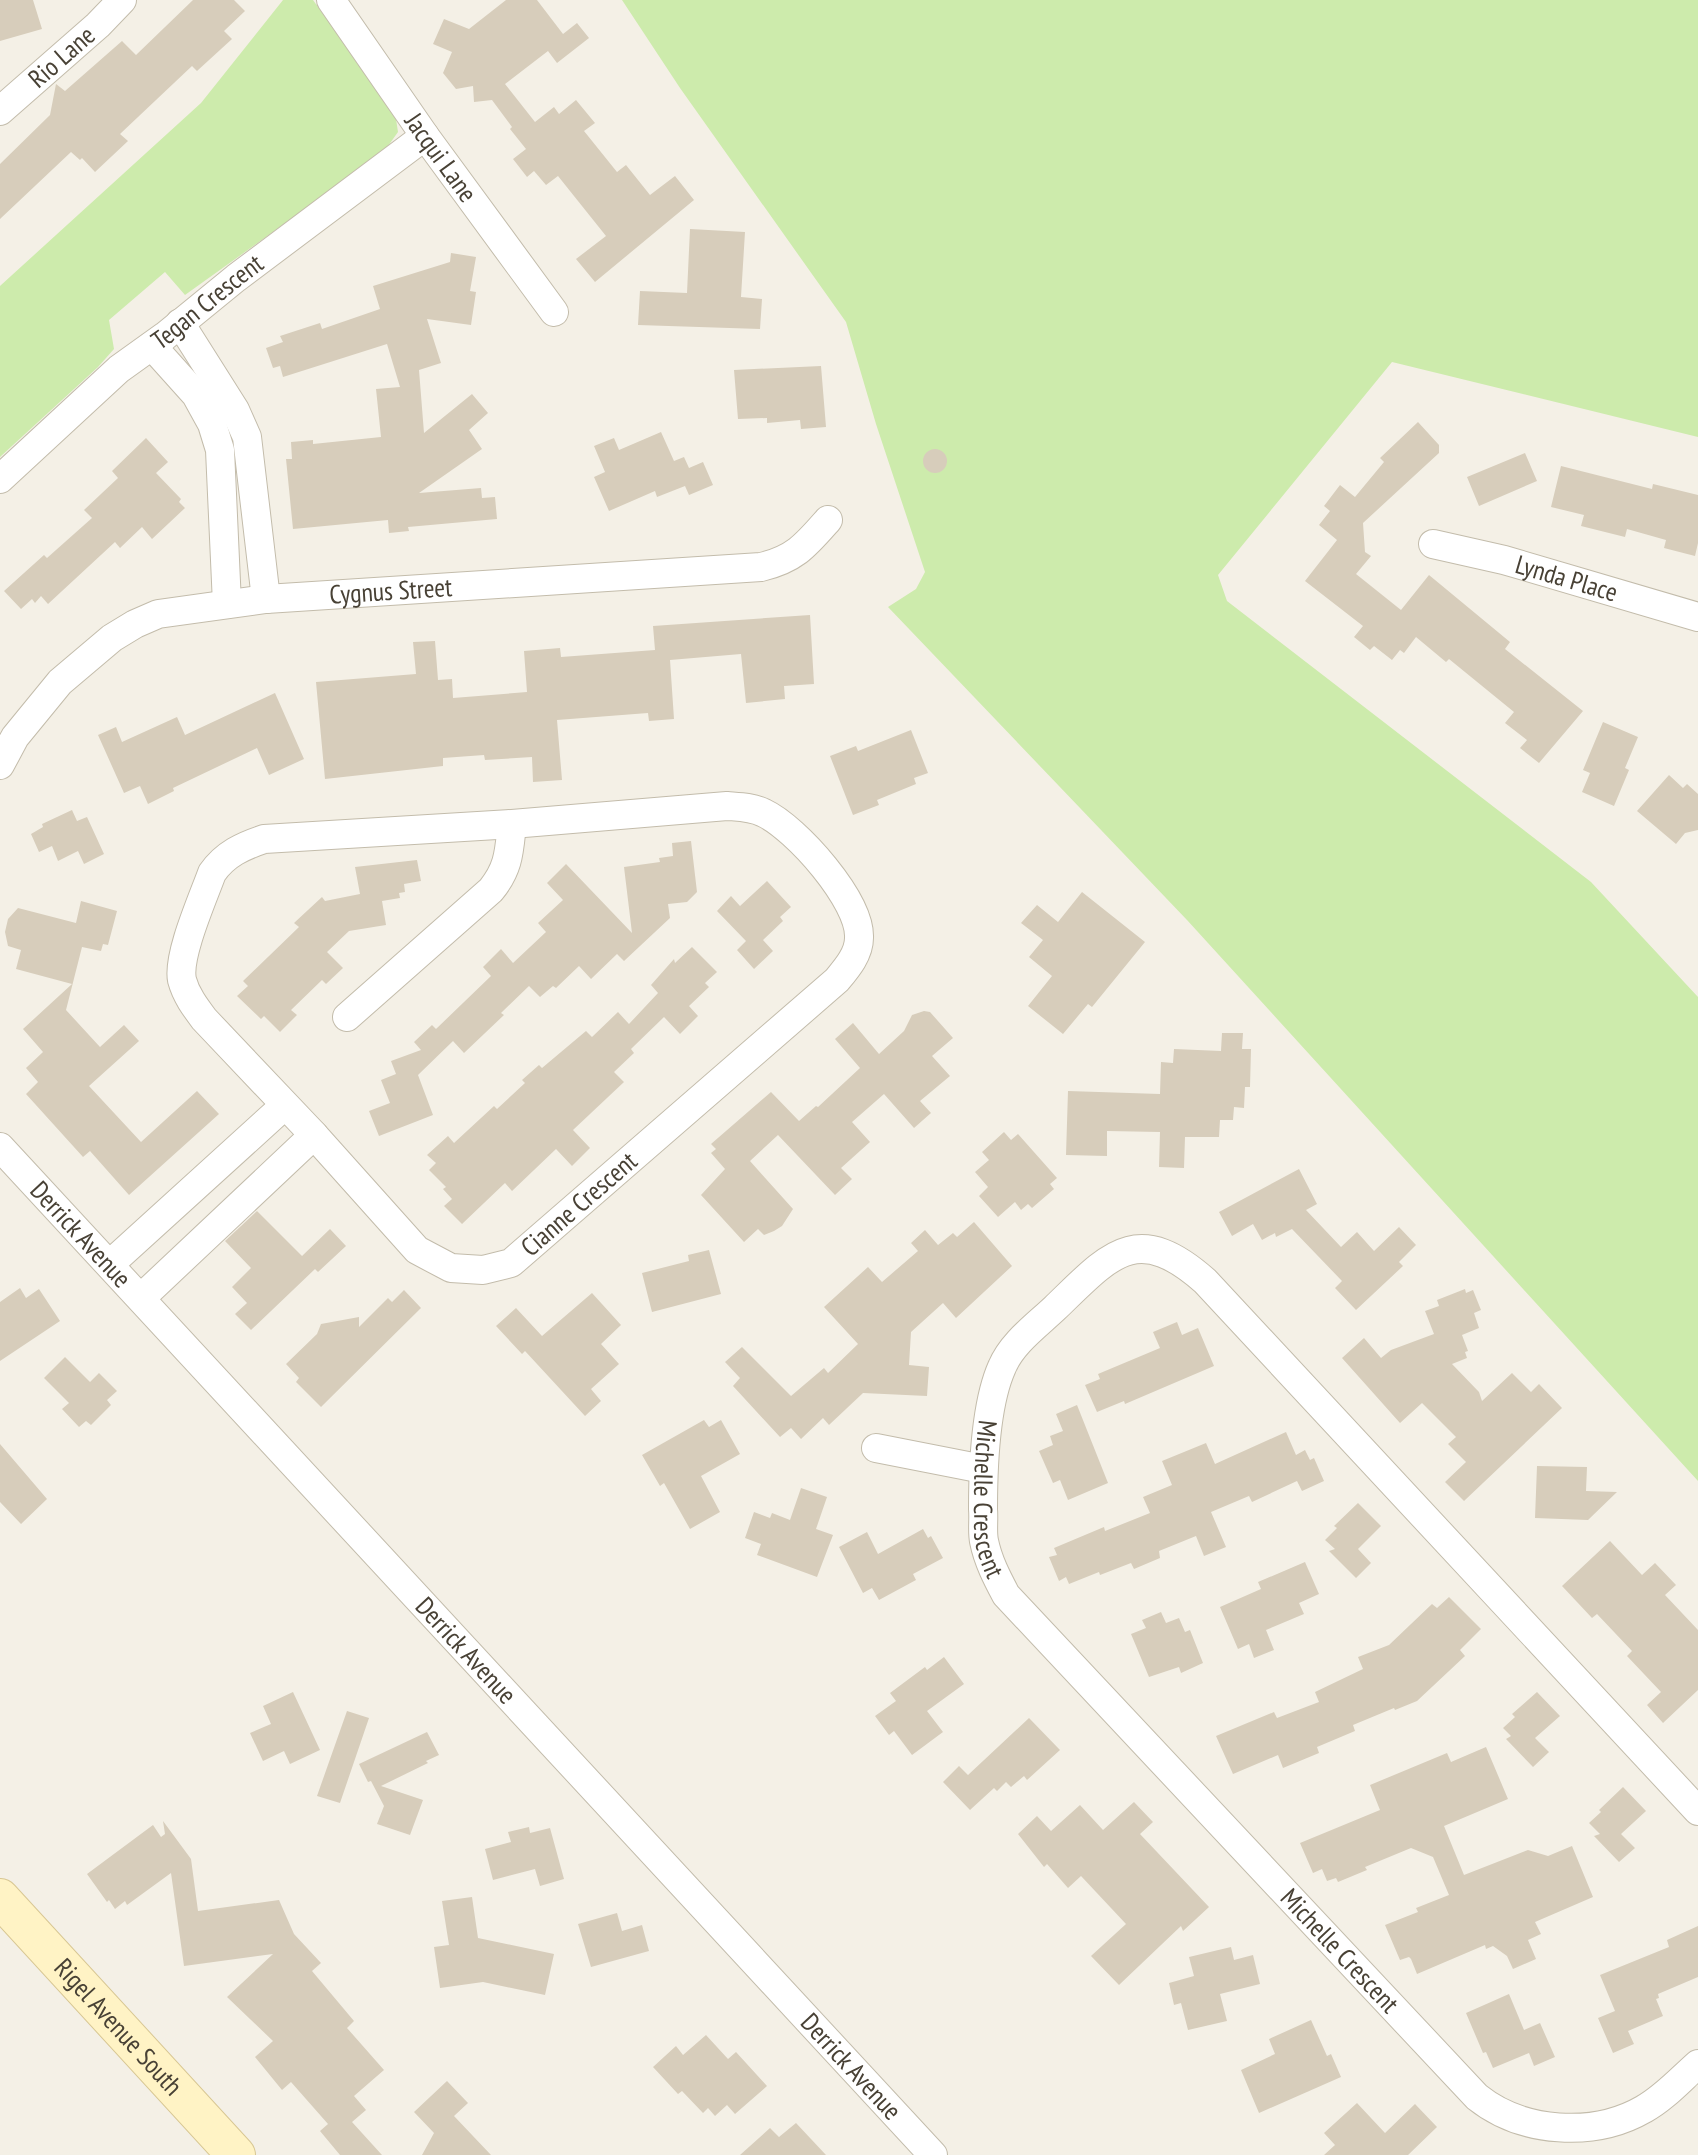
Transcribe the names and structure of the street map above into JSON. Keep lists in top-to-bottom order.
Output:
{
  "streets": {
    "main road": ["Rigel Avenue South"],
    "street": [
      "Rio Lane",
      "Jacqui Lane",
      "Tegan Crescent",
      "Lynda Place",
      "Cygnus Street",
      "Cianne Crescent",
      "Derrick Avenue",
      "Michelle Crescent"
    ]
  },
  "crossings": [
    ["Jacqui Lane", "Tegan Crescent"]
  ]
}
